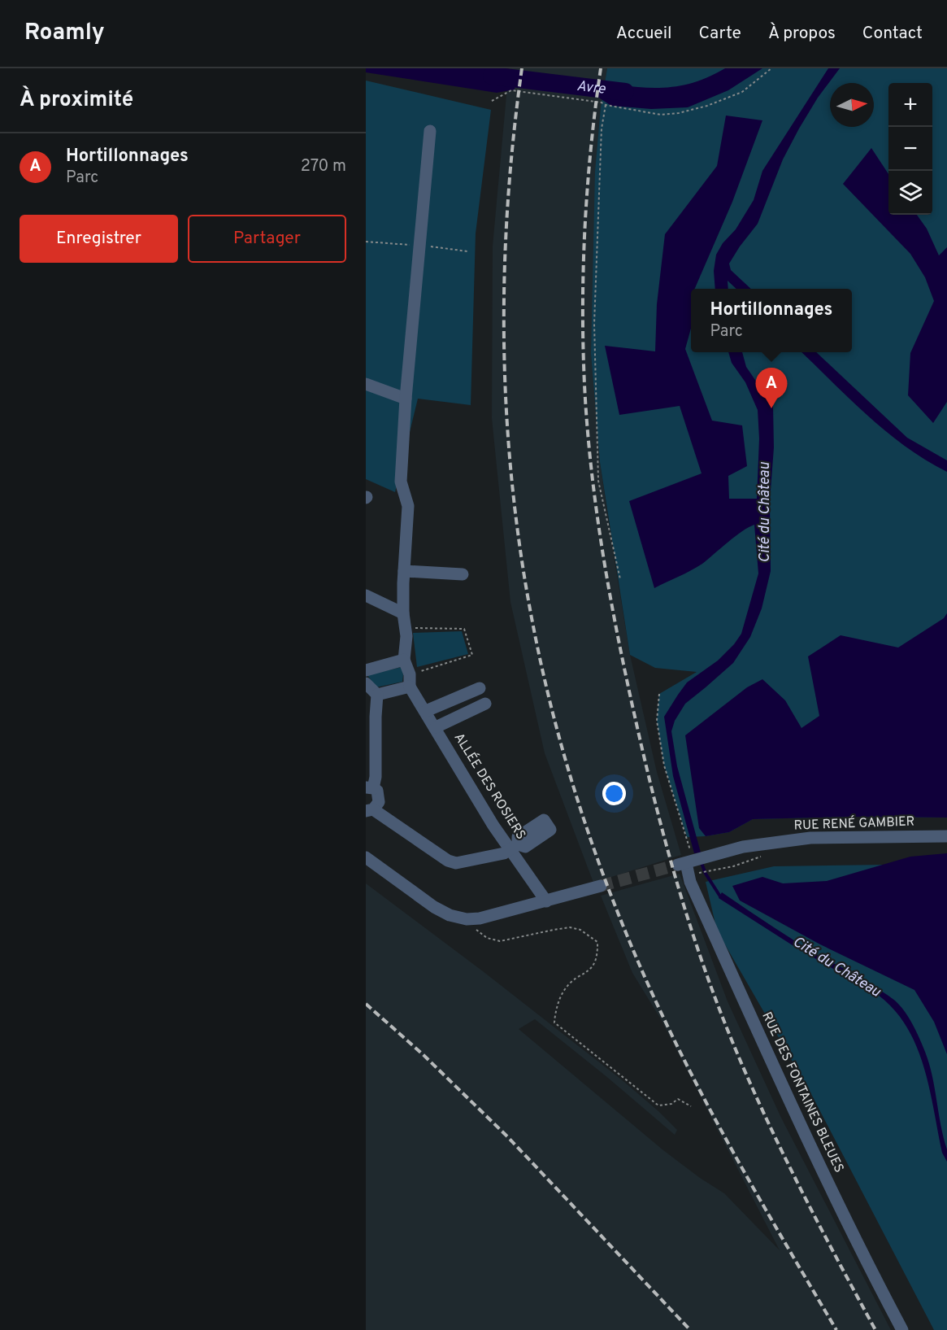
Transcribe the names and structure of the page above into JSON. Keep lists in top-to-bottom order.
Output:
{
  "streets": {
    "street": ["ALLÉE DES ROSIERS", "RUE RENÉ GAMBIER", "RUE DES FONTAINES BLEUES"]
  },
  "crossings": [
    ["RUE RENÉ GAMBIER", "RUE DES FONTAINES BLEUES"]
  ],
  "water": ["Avre", "Cité du Château"],
  "north": "right",
  "page": {
    "header": "Roamly",
    "nav": [
      "Accueil",
      "Carte",
      "À propos",
      "Contact"
    ],
    "heading": "À proximité",
    "map_buttons": ["+", "−"],
    "list": [
      {
        "mark": "A",
        "name": "Hortillonnages",
        "note": "Parc",
        "value": "270 m"
      }
    ],
    "buttons": ["Enregistrer", "Partager"],
    "popup": ["Hortillonnages", "Parc"],
    "pins": "A"
  }
}
